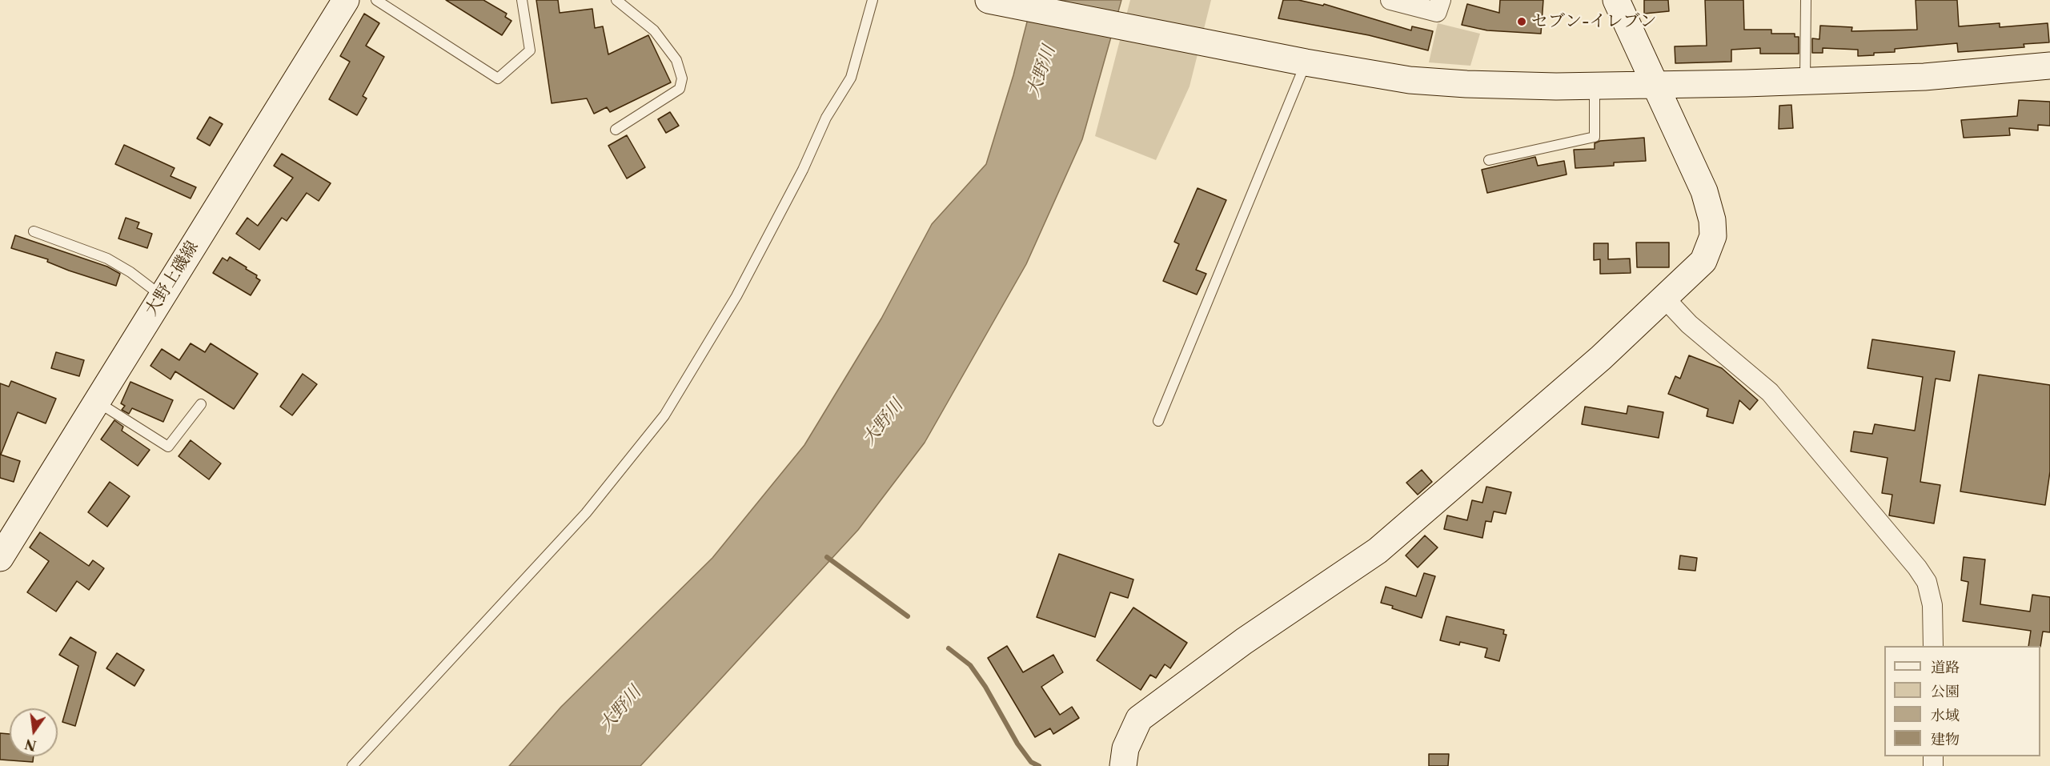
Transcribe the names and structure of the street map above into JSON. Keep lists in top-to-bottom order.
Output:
{
  "streets": {
    "street": ["大野上磯線"]
  },
  "water": ["大野川"],
  "places": ["セブン-イレブン"],
  "legend": [
    "道路",
    "公園",
    "水域",
    "建物"
  ],
  "north": "bottom"
}
